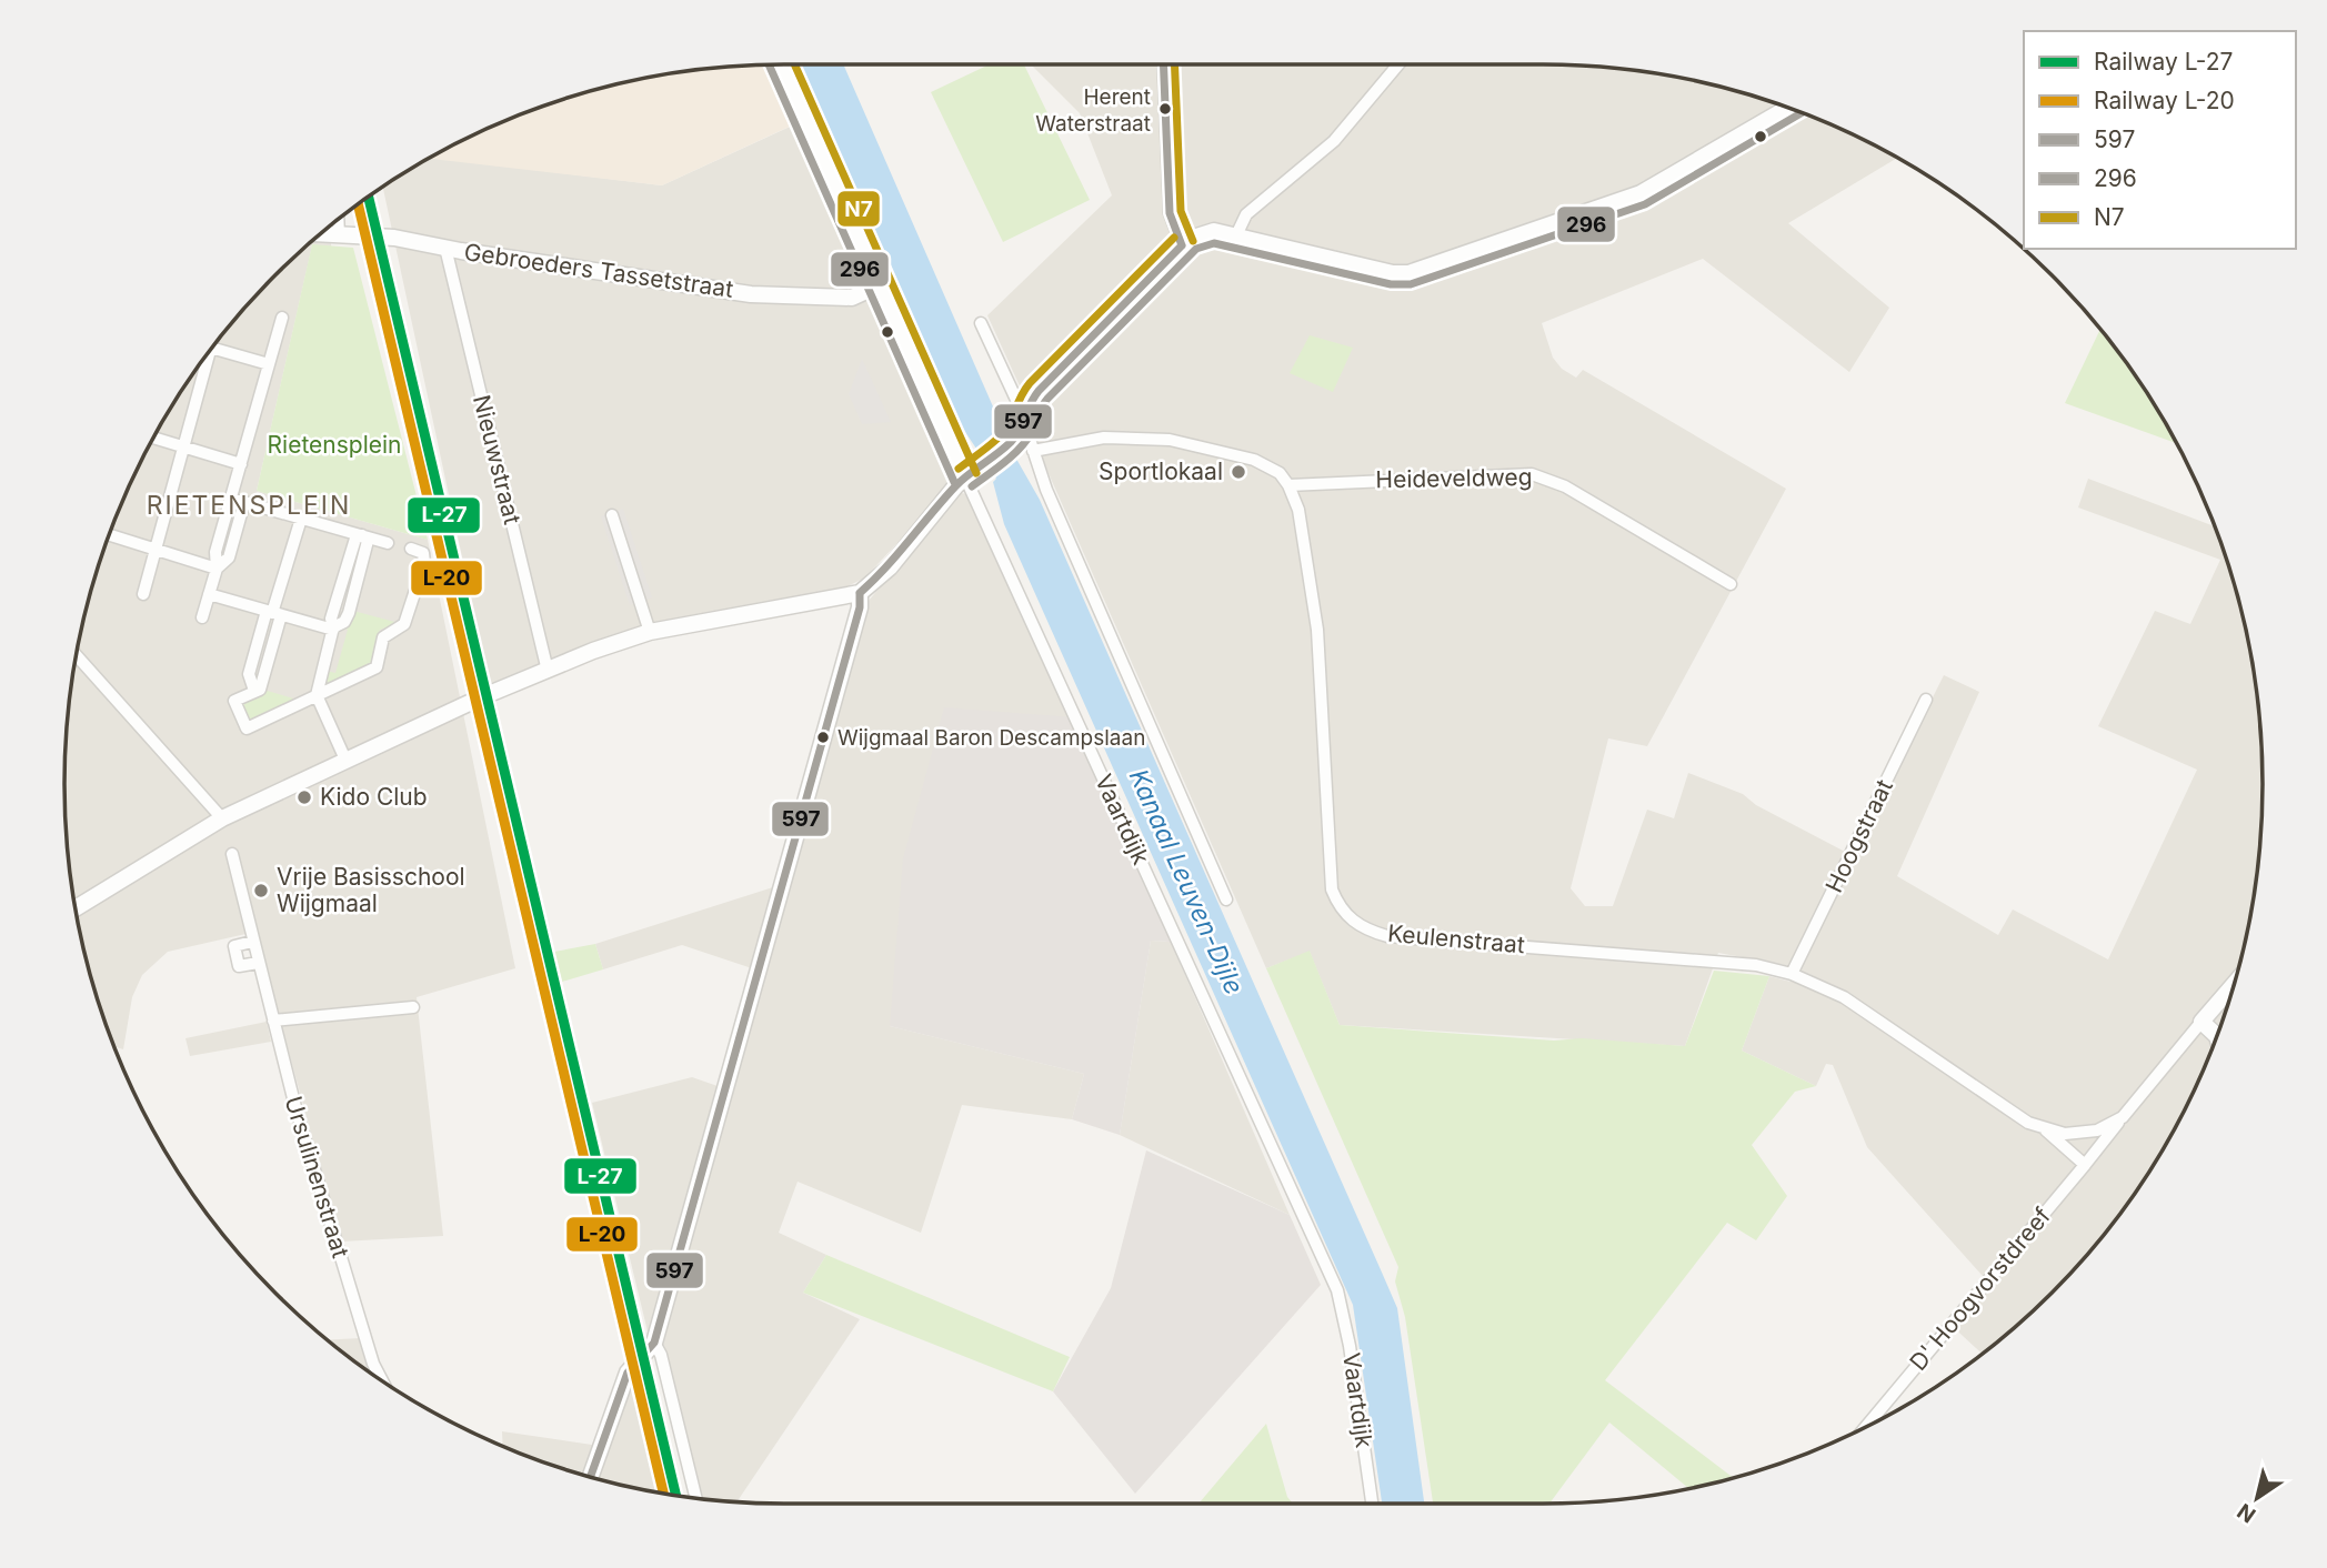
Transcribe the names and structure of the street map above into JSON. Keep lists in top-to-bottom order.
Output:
{
  "streets": {
    "street": [
      "Gebroeders Tassetstraat",
      "Nieuwstraat",
      "Heideveldweg",
      "Vaartdijk",
      "Hoogstraat",
      "Keulenstraat",
      "Ursulinenstraat",
      "D' Hoogvorstdreef"
    ]
  },
  "crossings": [
    ["Gebroeders Tassetstraat", "Nieuwstraat"],
    ["Gebroeders Tassetstraat", "Vaartdijk"],
    ["Heideveldweg", "Keulenstraat"],
    ["Hoogstraat", "Keulenstraat"],
    ["Keulenstraat", "D' Hoogvorstdreef"]
  ],
  "districts": ["RIETENSPLEIN"],
  "water": ["Kanaal Leuven-Dijle"],
  "parks": ["Rietensplein"],
  "places": [
    "Herent Waterstraat",
    "Sportlokaal",
    "Wijgmaal Baron Descampslaan",
    "Kido Club",
    "Vrije Basisschool Wijgmaal"
  ],
  "lines": [
    "transit line 597",
    "transit line N7",
    "transit line 296",
    "rail line L-27",
    "rail line L-20"
  ],
  "legend": [
    "Railway L-27",
    "Railway L-20",
    "597",
    "296",
    "N7"
  ],
  "north": "bottom left"
}
